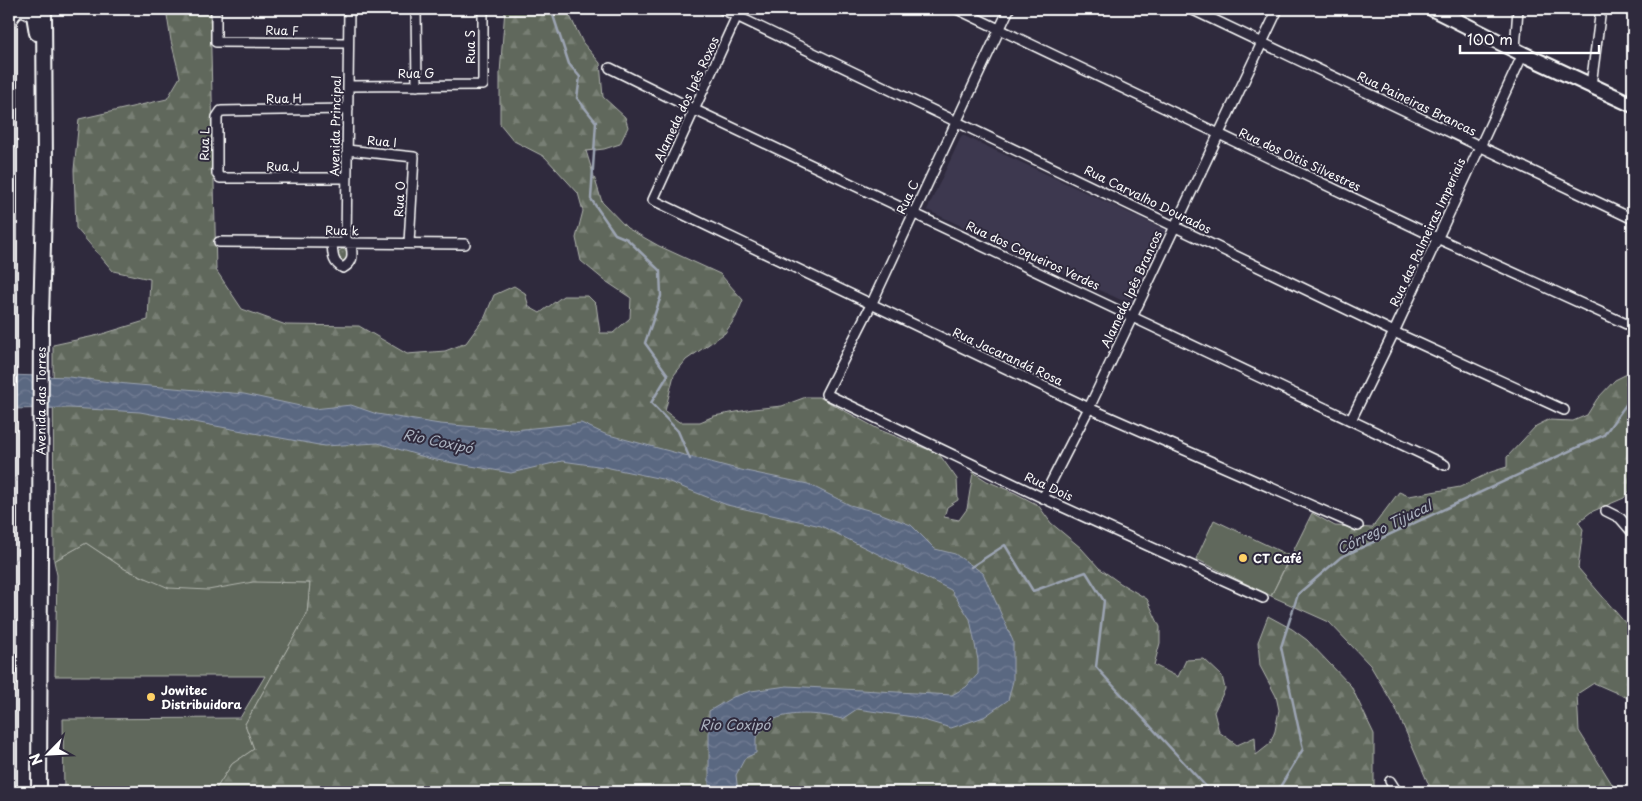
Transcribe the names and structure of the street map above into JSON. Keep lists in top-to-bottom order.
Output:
{
  "streets": {
    "main road": ["Avenida das Torres"],
    "street": [
      "Rua F",
      "Rua S",
      "Rua G",
      "Rua H",
      "Alameda dos Ipês Roxos",
      "Rua Paineiras Brancas",
      "Avenida Principal",
      "Rua I",
      "Rua L",
      "Rua dos Oitis Silvestres",
      "Rua J",
      "Rua C",
      "Rua O",
      "Rua Carvalho Dourados",
      "Rua k",
      "Rua das Palmeiras Imperiais",
      "Rua dos Coqueiros Verdes",
      "Alameda Ipês Brancos",
      "Rua Jacarandá Rosa",
      "Rua Dois"
    ]
  },
  "crossings": [
    ["Rua F", "Avenida Principal"],
    ["Rua S", "Rua G"],
    ["Rua G", "Avenida Principal"],
    ["Rua H", "Avenida Principal"],
    ["Rua H", "Rua L"],
    ["Alameda dos Ipês Roxos", "Rua Carvalho Dourados"],
    ["Alameda dos Ipês Roxos", "Rua dos Coqueiros Verdes"],
    ["Alameda dos Ipês Roxos", "Rua Jacarandá Rosa"],
    ["Rua Paineiras Brancas", "Rua das Palmeiras Imperiais"],
    ["Rua Paineiras Brancas", "Alameda Ipês Brancos"],
    ["Avenida Principal", "Rua I"],
    ["Avenida Principal", "Rua J"],
    ["Avenida Principal", "Rua k"],
    ["Rua I", "Rua O"],
    ["Rua L", "Rua J"],
    ["Rua dos Oitis Silvestres", "Rua C"],
    ["Rua dos Oitis Silvestres", "Rua das Palmeiras Imperiais"],
    ["Rua dos Oitis Silvestres", "Alameda Ipês Brancos"],
    ["Rua C", "Rua Carvalho Dourados"],
    ["Rua C", "Rua dos Coqueiros Verdes"],
    ["Rua C", "Rua Jacarandá Rosa"],
    ["Rua C", "Rua Dois"],
    ["Rua O", "Rua k"],
    ["Rua Carvalho Dourados", "Rua das Palmeiras Imperiais"],
    ["Rua Carvalho Dourados", "Alameda Ipês Brancos"],
    ["Rua das Palmeiras Imperiais", "Rua dos Coqueiros Verdes"],
    ["Rua dos Coqueiros Verdes", "Alameda Ipês Brancos"],
    ["Alameda Ipês Brancos", "Rua Jacarandá Rosa"],
    ["Alameda Ipês Brancos", "Rua Dois"]
  ],
  "water": ["Rio Coxipó", "Córrego Tijucal"],
  "places": ["CT Café", "Jowitec Distribuidora"],
  "scale_bar": "100 m",
  "north": "bottom left"
}
